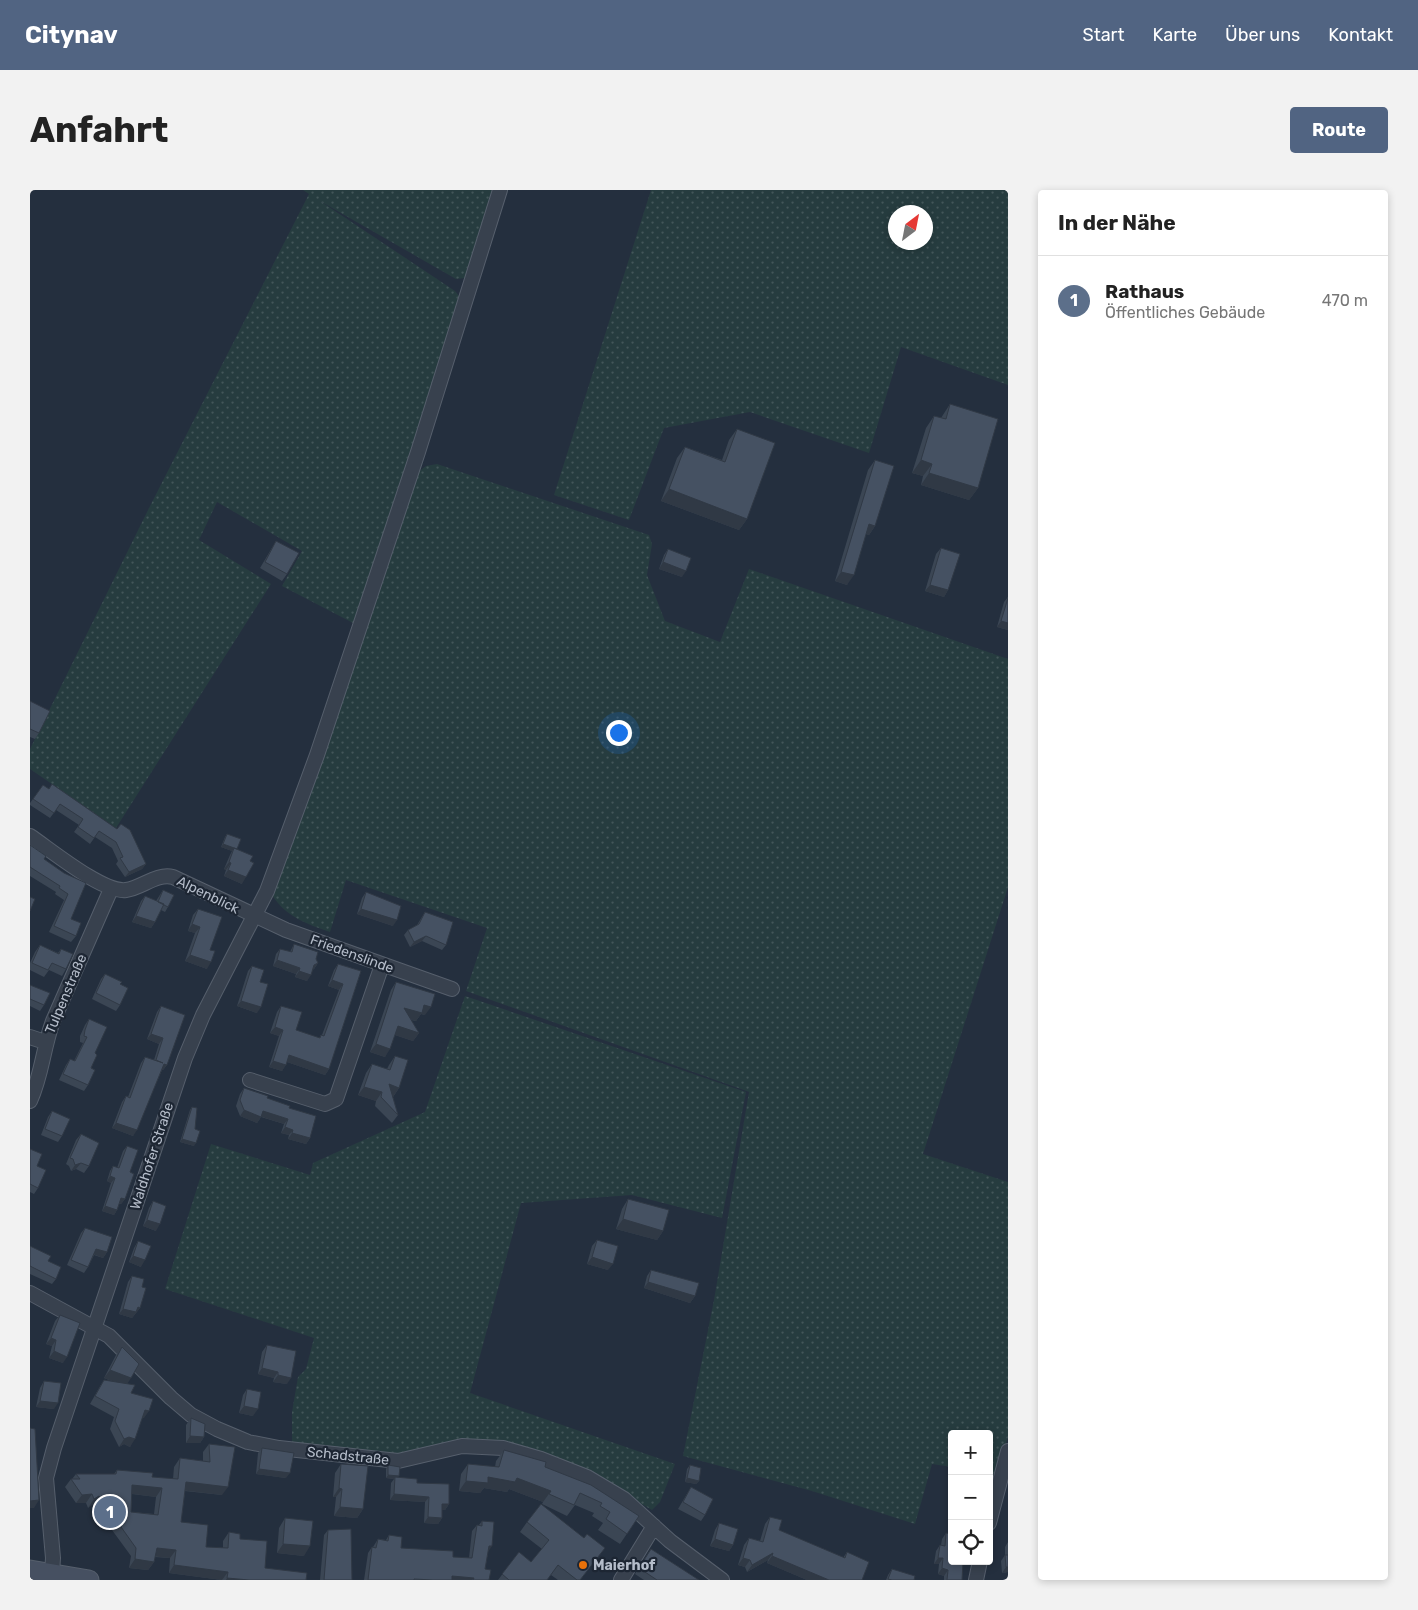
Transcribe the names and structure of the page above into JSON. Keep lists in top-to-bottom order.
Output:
{
  "streets": {
    "street": [
      "Alpenblick",
      "Friedenslinde",
      "Tulpenstraße",
      "Waldhofer Straße",
      "Schadstraße"
    ]
  },
  "crossings": [
    ["Alpenblick", "Friedenslinde"],
    ["Alpenblick", "Tulpenstraße"],
    ["Alpenblick", "Waldhofer Straße"],
    ["Friedenslinde", "Waldhofer Straße"],
    ["Waldhofer Straße", "Schadstraße"]
  ],
  "places": ["Maierhof"],
  "north": "top right",
  "page": {
    "header": "Citynav",
    "nav": [
      "Start",
      "Karte",
      "Über uns",
      "Kontakt"
    ],
    "buttons": "Route",
    "title": "Anfahrt",
    "heading": "In der Nähe",
    "list": [
      {
        "mark": "1",
        "name": "Rathaus",
        "note": "Öffentliches Gebäude",
        "value": "470 m"
      }
    ],
    "map_buttons": ["+", "−"],
    "pins": "1"
  }
}
